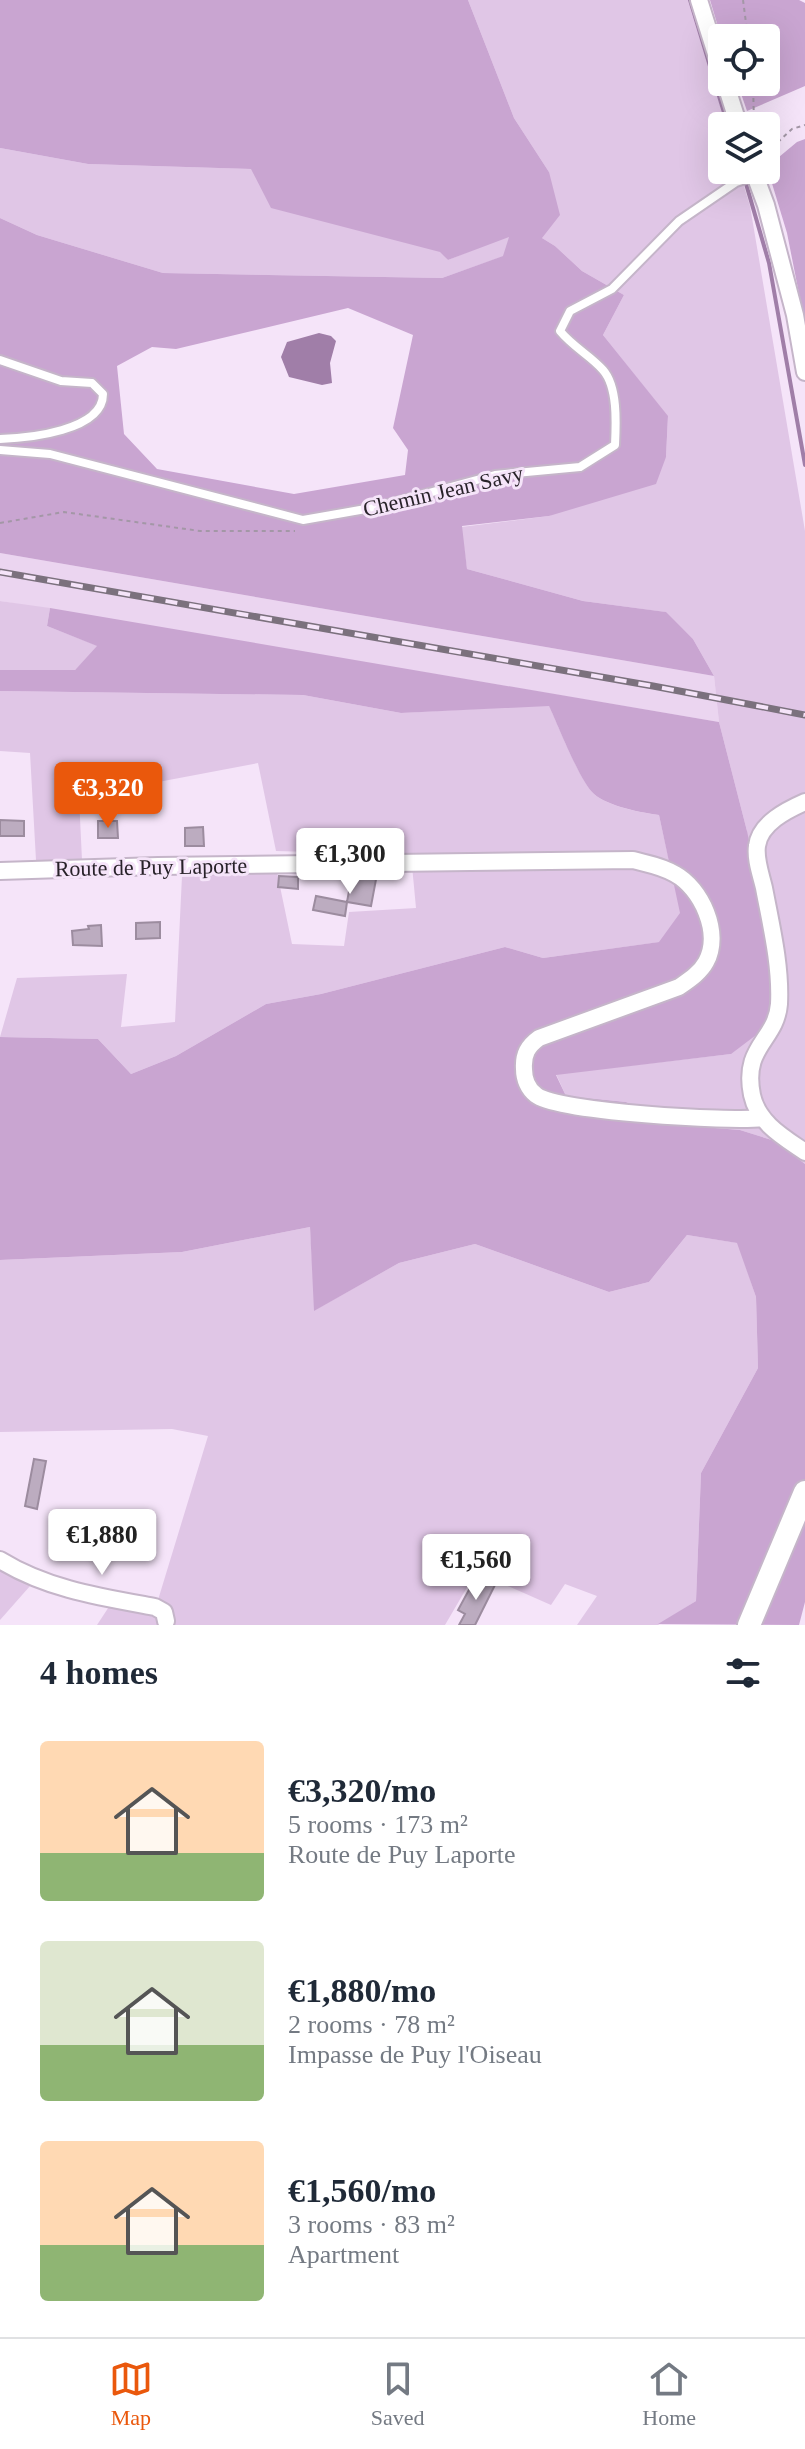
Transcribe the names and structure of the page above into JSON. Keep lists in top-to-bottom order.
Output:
{
  "streets": {
    "street": ["Route de Puy Laporte"],
    "lane": ["Chemin Jean Savy"]
  },
  "page": {
    "price": [
      "€3,320",
      "€1,300",
      "€1,880",
      "€1,560"
    ],
    "heading": "4 homes",
    "list": [
      {
        "name": "€3,320/mo",
        "note": "5 rooms · 173 m² · Route de Puy Laporte"
      },
      {
        "name": "€1,880/mo",
        "note": "2 rooms · 78 m² · Impasse de Puy l'Oiseau"
      },
      {
        "name": "€1,560/mo",
        "note": "3 rooms · 83 m² · Apartment"
      }
    ],
    "tabs": ["Map", "Saved", "Home"]
  }
}
